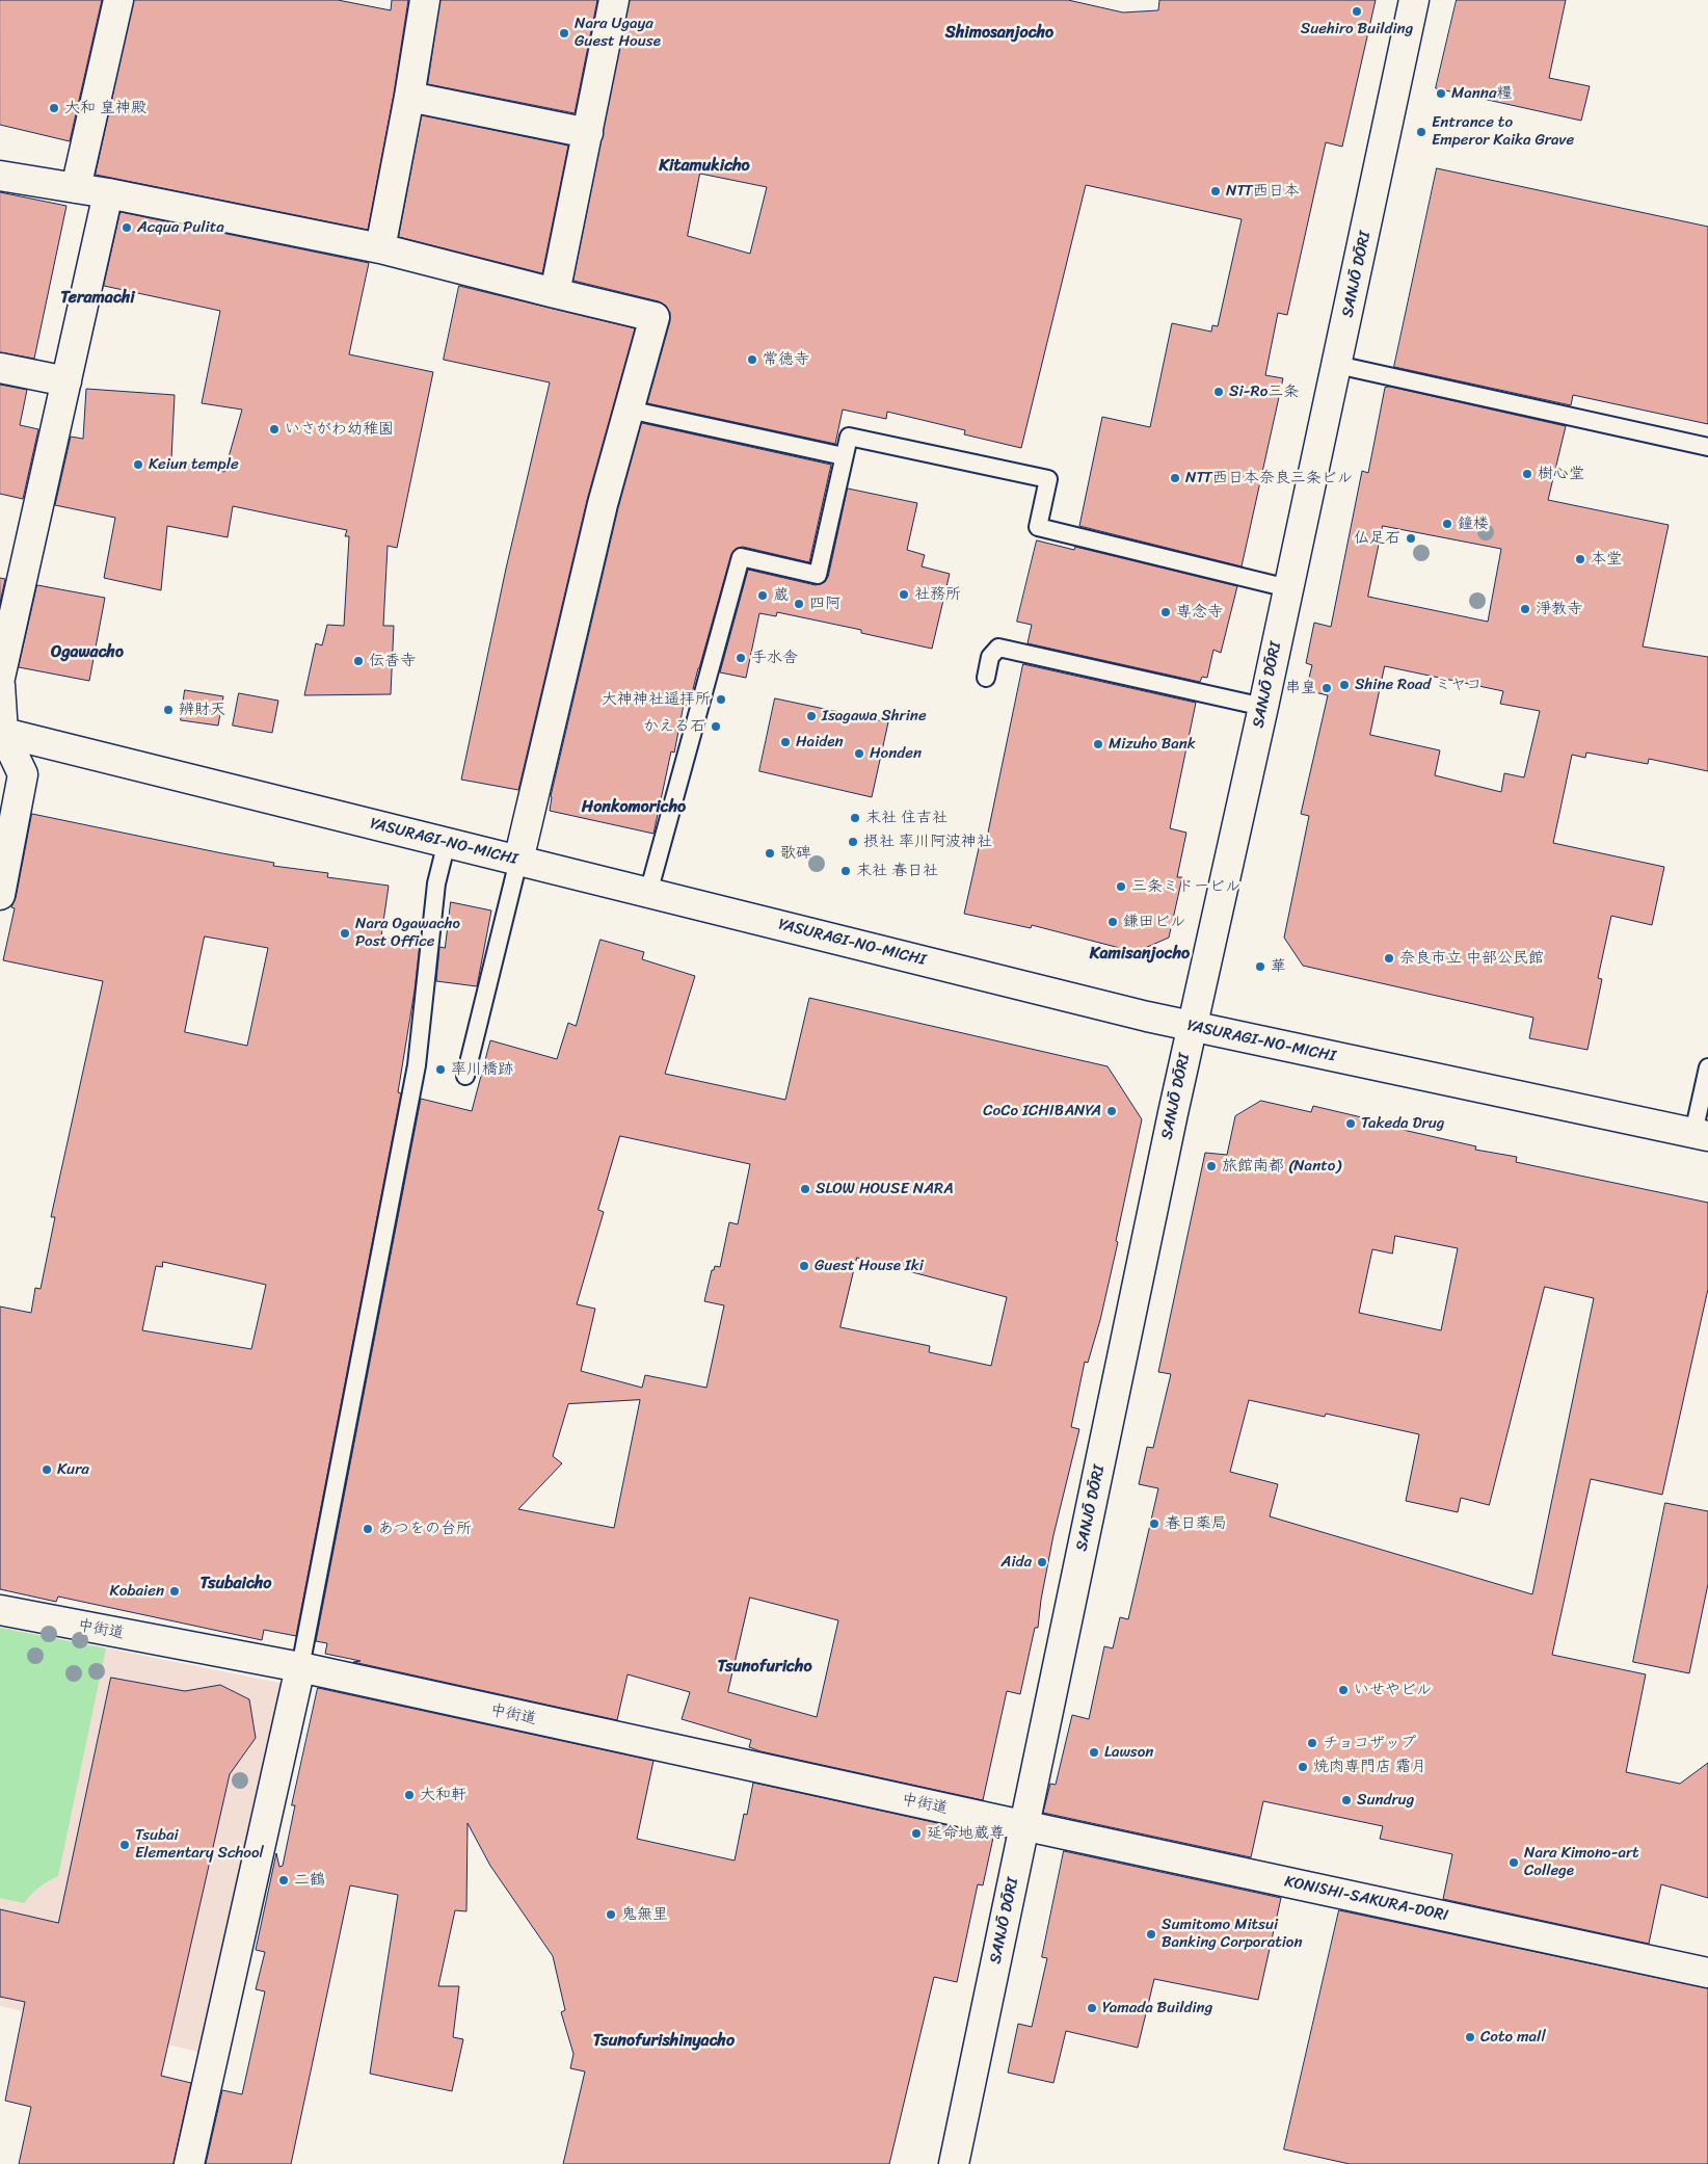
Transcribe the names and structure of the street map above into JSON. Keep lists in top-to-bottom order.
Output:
{
  "streets": {
    "street": [
      "SANJŌ DŌRI",
      "YASURAGI-NO-MICHI",
      "中街道",
      "KONISHI-SAKURA-DORI"
    ]
  },
  "crossings": [
    ["SANJŌ DŌRI", "YASURAGI-NO-MICHI"],
    ["SANJŌ DŌRI", "中街道"],
    ["SANJŌ DŌRI", "KONISHI-SAKURA-DORI"],
    ["中街道", "KONISHI-SAKURA-DORI"]
  ],
  "districts": [
    "Shimosanjocho",
    "Kitamukicho",
    "Teramachi",
    "Ogawacho",
    "Honkomoricho",
    "Kamisanjocho",
    "Tsubaicho",
    "Tsunofuricho",
    "Tsunofurishinyacho"
  ],
  "places": [
    "Suehiro Building",
    "Nara Ugaya Guest House",
    "Manna糧",
    "大和 皇神殿",
    "Entrance to Emperor Kaika Grave",
    "NTT西日本",
    "Acqua Pulita",
    "常徳寺",
    "Si-Ro三条",
    "いさがわ幼稚園",
    "Keiun temple",
    "樹心堂",
    "NTT西日本奈良三条ビル",
    "鐘楼",
    "仏足石",
    "本堂",
    "社務所",
    "蔵",
    "四阿",
    "淨教寺",
    "専念寺",
    "手水舎",
    "伝香寺",
    "Shine Road ミヤコ",
    "串皇",
    "大神神社遥拝所",
    "辨財天",
    "Isagawa Shrine",
    "かえる石",
    "Haiden",
    "Mizuho Bank",
    "Honden",
    "末社 住吉社",
    "摂社 率川阿波神社",
    "歌碑",
    "末社 春日社",
    "三条ミドービル",
    "鎌田ビル",
    "Nara Ogawacho Post Office",
    "奈良市立 中部公民館",
    "華",
    "率川橋跡",
    "CoCo ICHIBANYA",
    "Takeda Drug",
    "旅館南都 (Nanto)",
    "SLOW HOUSE NARA",
    "Guest House Iki",
    "Kura",
    "春日薬局",
    "あつをの台所",
    "Aida",
    "Kobaien",
    "いせやビル",
    "チョコザップ",
    "Lawson",
    "焼肉専門店 霜月",
    "大和軒",
    "Sundrug",
    "延命地蔵尊",
    "Tsubai Elementary School",
    "Nara Kimono-art College",
    "二鶴",
    "鬼無里",
    "Sumitomo Mitsui Banking Corporation",
    "Yamada Building",
    "Coto mall"
  ]
}
